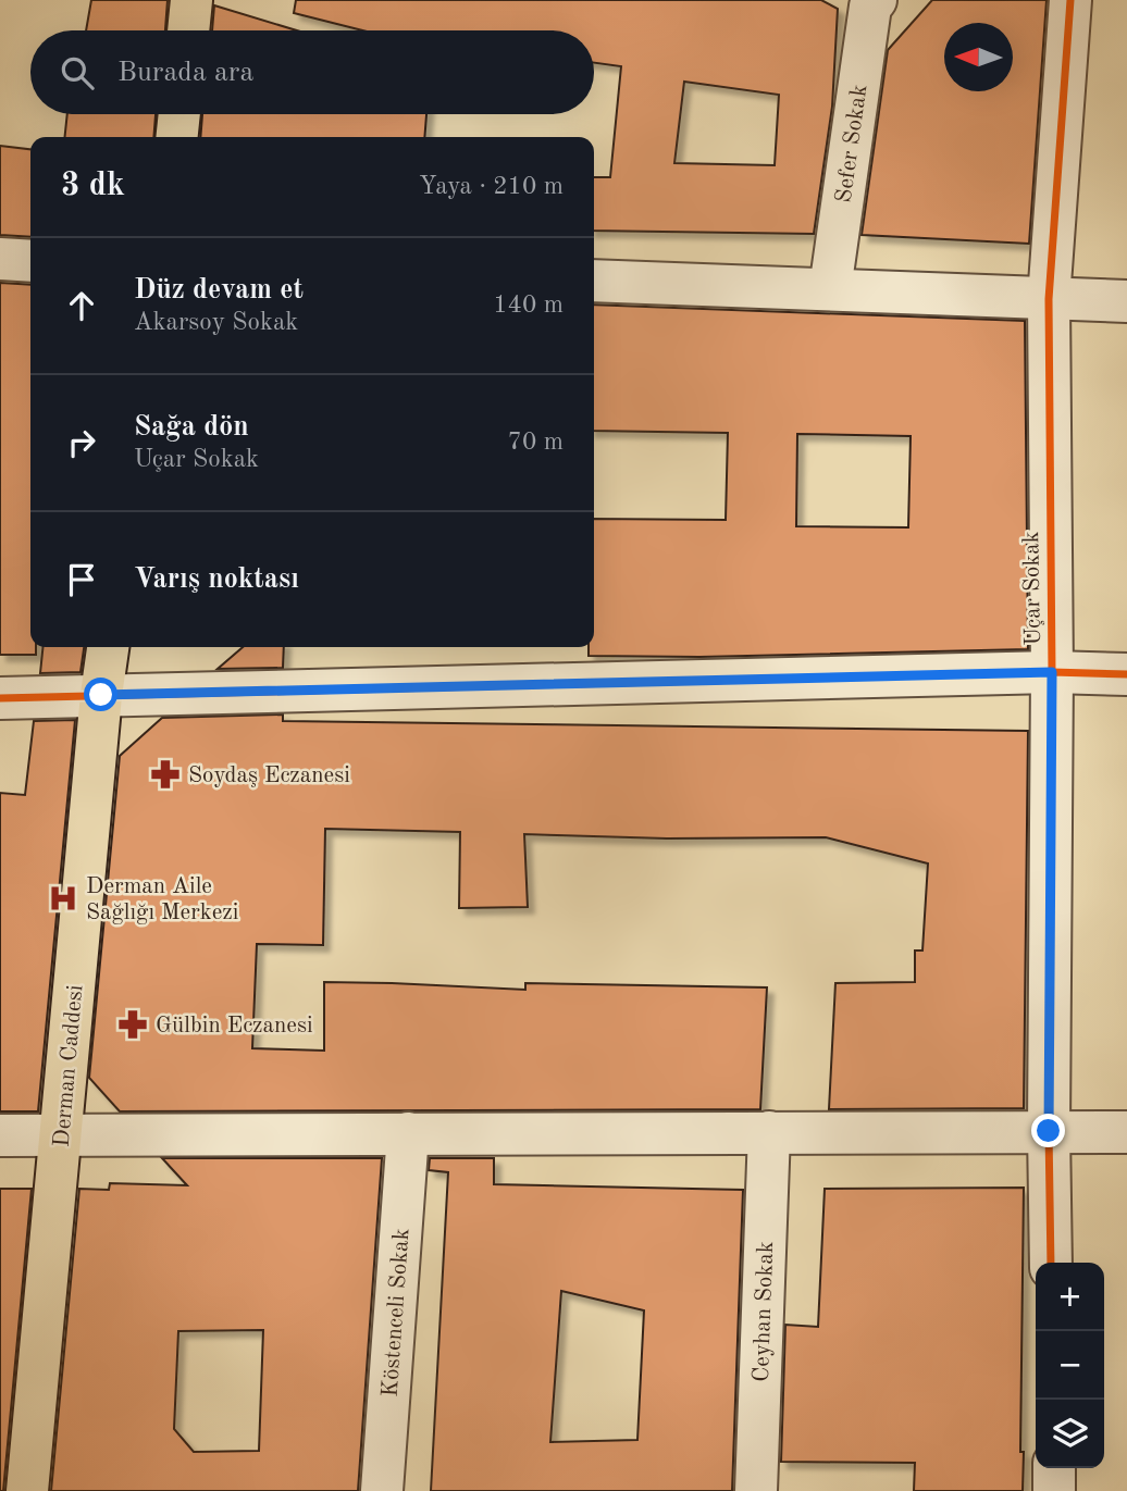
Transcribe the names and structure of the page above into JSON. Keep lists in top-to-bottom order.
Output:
{
  "streets": {
    "main road": ["Derman Caddesi"],
    "street": [
      "Sefer Sokak",
      "Uçar Sokak",
      "Ceyhan Sokak",
      "Köstenceli Sokak"
    ]
  },
  "places": {
    "pharmacy": ["Soydaş Eczanesi", "Gülbin Eczanesi"],
    "hospital": ["Derman Aile Sağlığı Merkezi"]
  },
  "north": "left",
  "page": {
    "search": "Burada ara",
    "heading": ["3 dk", "Yaya · 210 m"],
    "list": [
      ["Düz devam et", "Akarsoy Sokak", "140 m"],
      ["Sağa dön", "Uçar Sokak", "70 m"],
      "Varış noktası"
    ],
    "map_buttons": ["+", "−"]
  }
}
